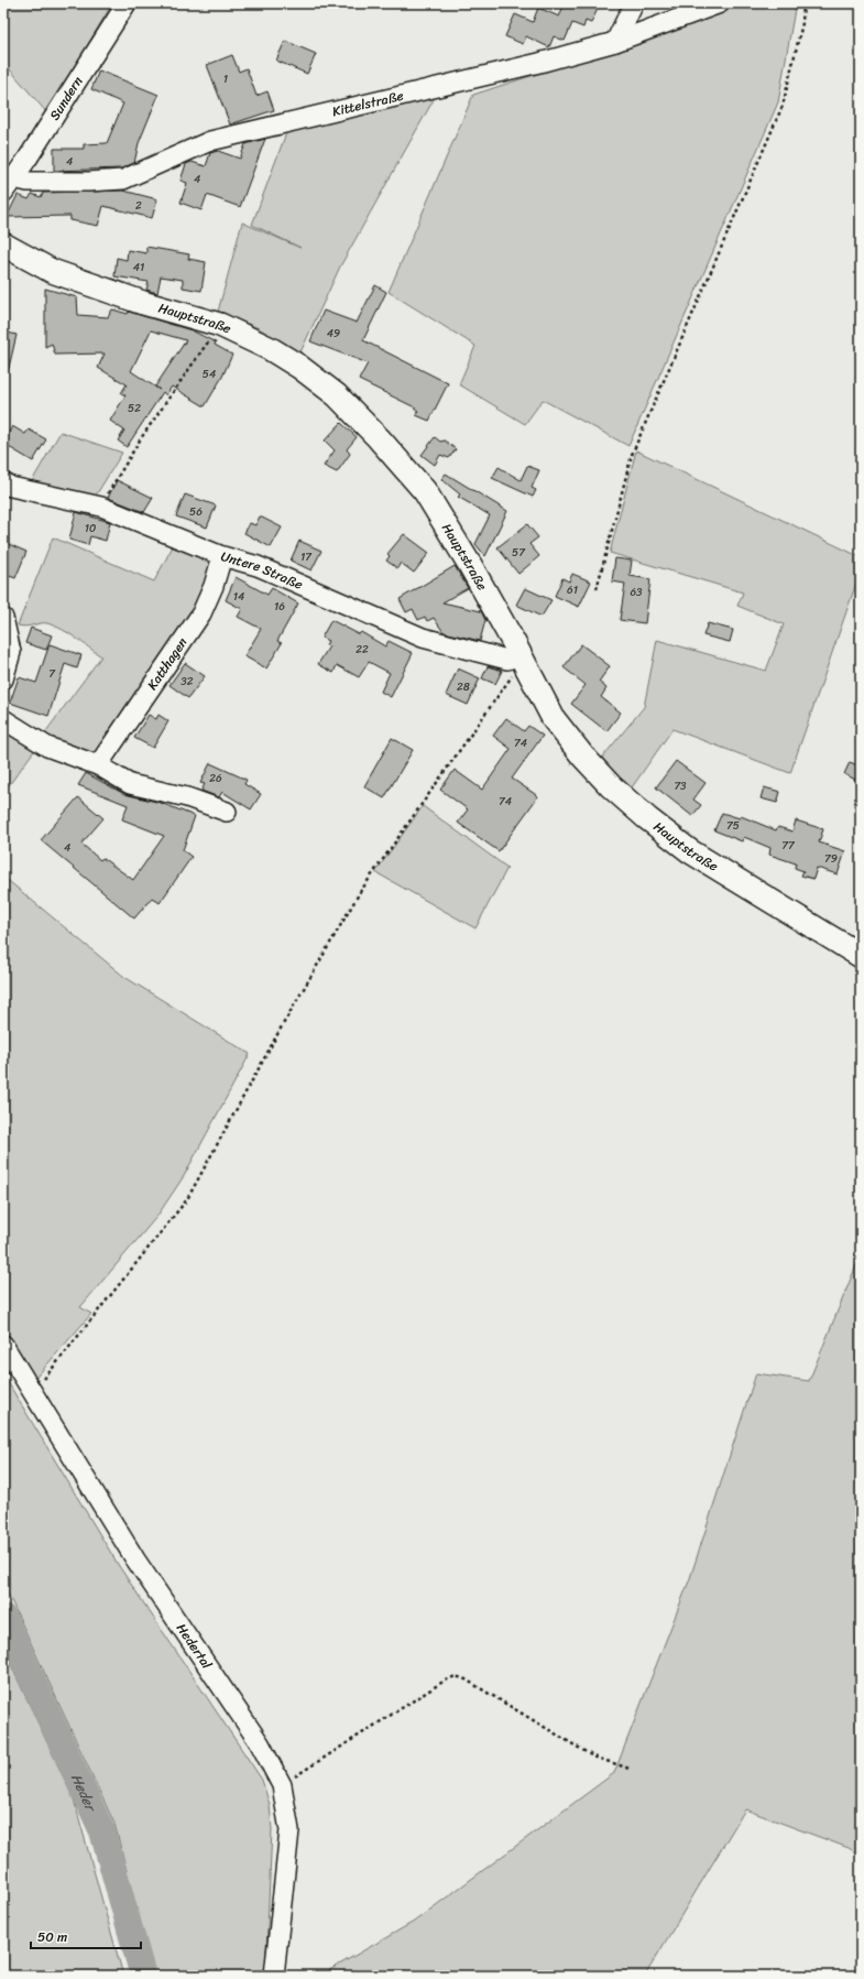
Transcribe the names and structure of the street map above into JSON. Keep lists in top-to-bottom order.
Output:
{
  "streets": {
    "main road": ["Hauptstraße"],
    "street": [
      "Sundern",
      "Kittelstraße",
      "Untere Straße",
      "Katthagen",
      "Hedertal"
    ]
  },
  "crossings": [
    ["Sundern", "Kittelstraße"],
    ["Hauptstraße", "Untere Straße"],
    ["Untere Straße", "Katthagen"]
  ],
  "water": ["Heder"],
  "house_numbers": [
    "1",
    "4",
    "4",
    "2",
    "41",
    "49",
    "54",
    "52",
    "56",
    "10",
    "57",
    "17",
    "61",
    "63",
    "14",
    "16",
    "22",
    "7",
    "32",
    "28",
    "74",
    "26",
    "73",
    "74",
    "75",
    "77",
    "4",
    "79"
  ],
  "scale_bar": "50 m"
}
